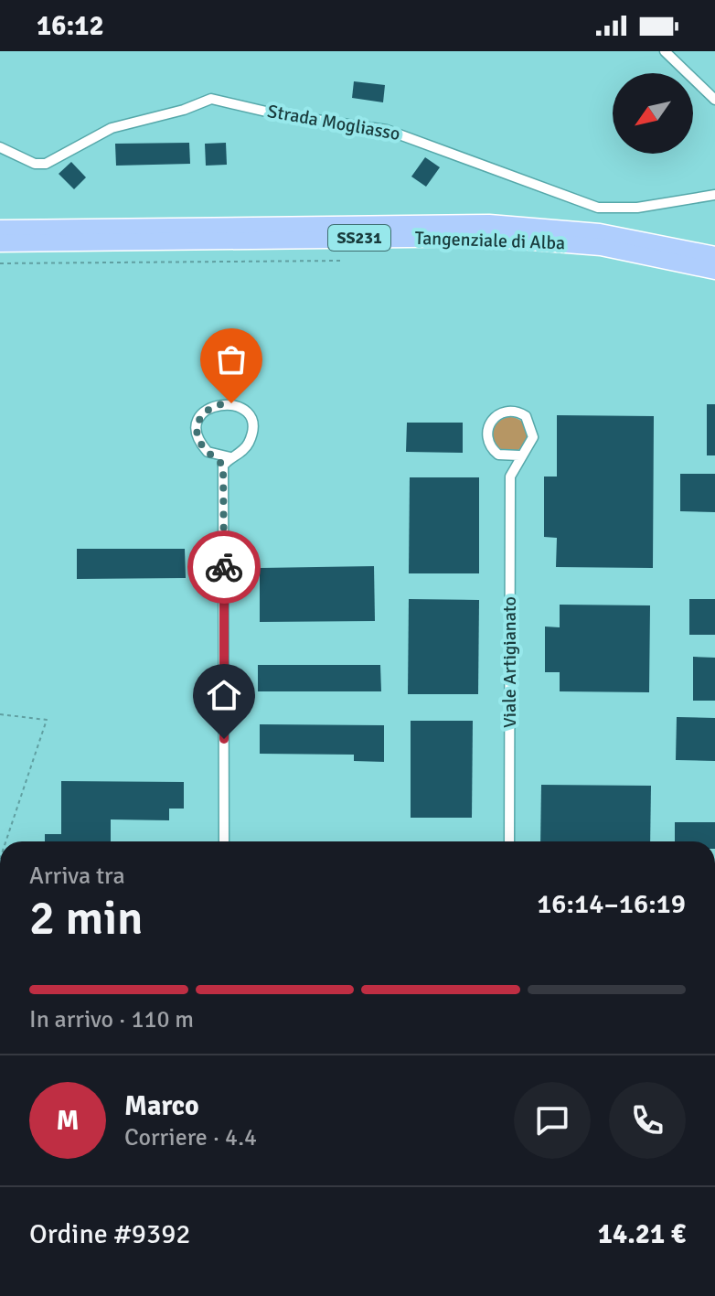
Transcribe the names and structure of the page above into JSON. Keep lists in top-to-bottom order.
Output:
{
  "streets": {
    "highway": ["SS231", "Tangenziale di Alba"],
    "street": ["Strada Mogliasso", "Viale Artigianato"]
  },
  "north": "bottom left",
  "page": {
    "status": "16:12",
    "heading": ["2 min", "Arriva tra", "16:14–16:19"],
    "panel": [
      "Marco",
      "Corriere · 4.4",
      "Ordine #9392",
      "14.21 €"
    ],
    "bar": "In arrivo · 110 m",
    "round": "M"
  }
}
